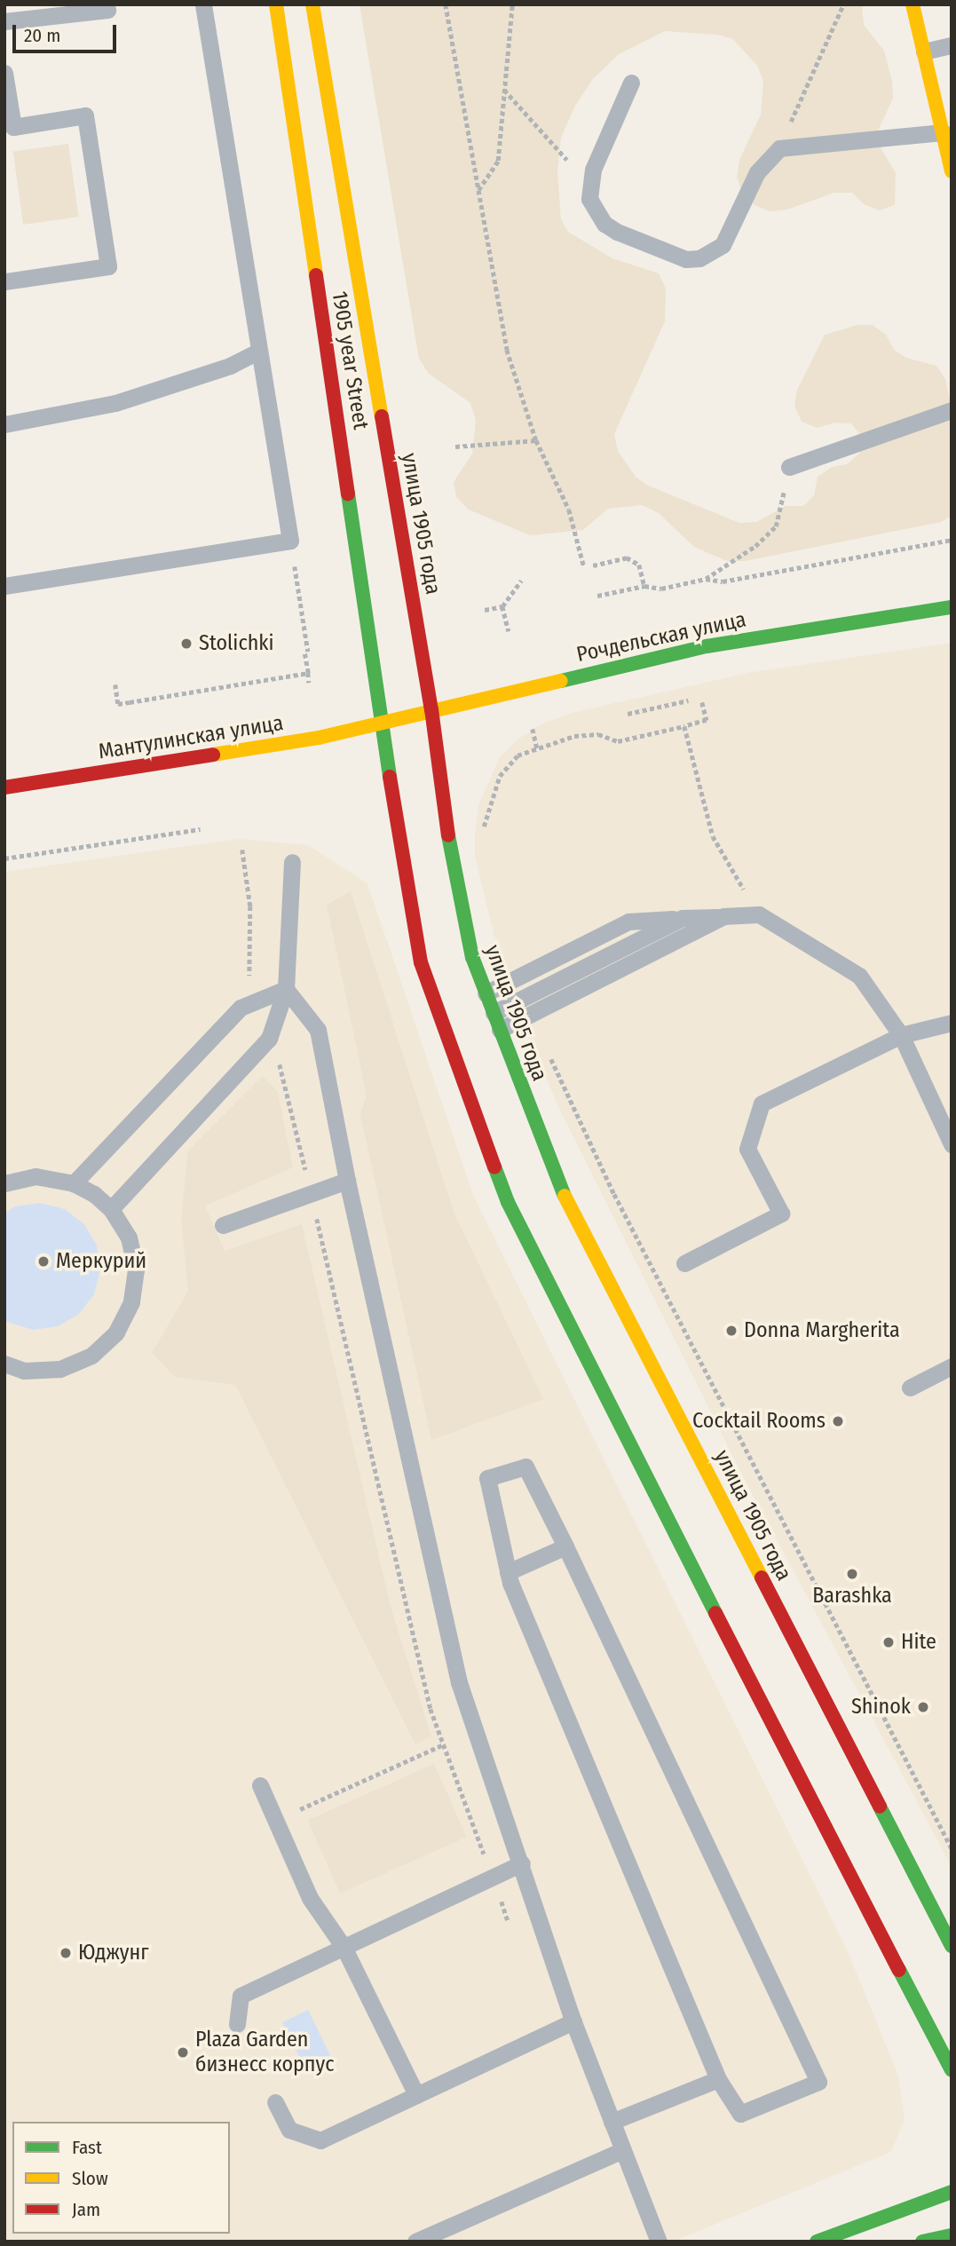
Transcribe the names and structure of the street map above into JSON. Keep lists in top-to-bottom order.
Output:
{
  "streets": {
    "main road": [
      "1905 year Street",
      "улица 1905 года",
      "Рочдельская улица",
      "Мантулинская улица"
    ]
  },
  "crossings": [
    ["1905 year Street", "Рочдельская улица"],
    ["1905 year Street", "Мантулинская улица"],
    ["улица 1905 года", "Рочдельская улица"],
    ["Рочдельская улица", "Мантулинская улица"]
  ],
  "places": [
    "Stolichki",
    "Меркурий",
    "Donna Margherita",
    "Cocktail Rooms",
    "Barashka",
    "Hite",
    "Shinok",
    "Юджунг",
    "Plaza Garden бизнесс корпус"
  ],
  "legend": ["Fast", "Slow", "Jam"],
  "scale_bar": "20 m"
}
